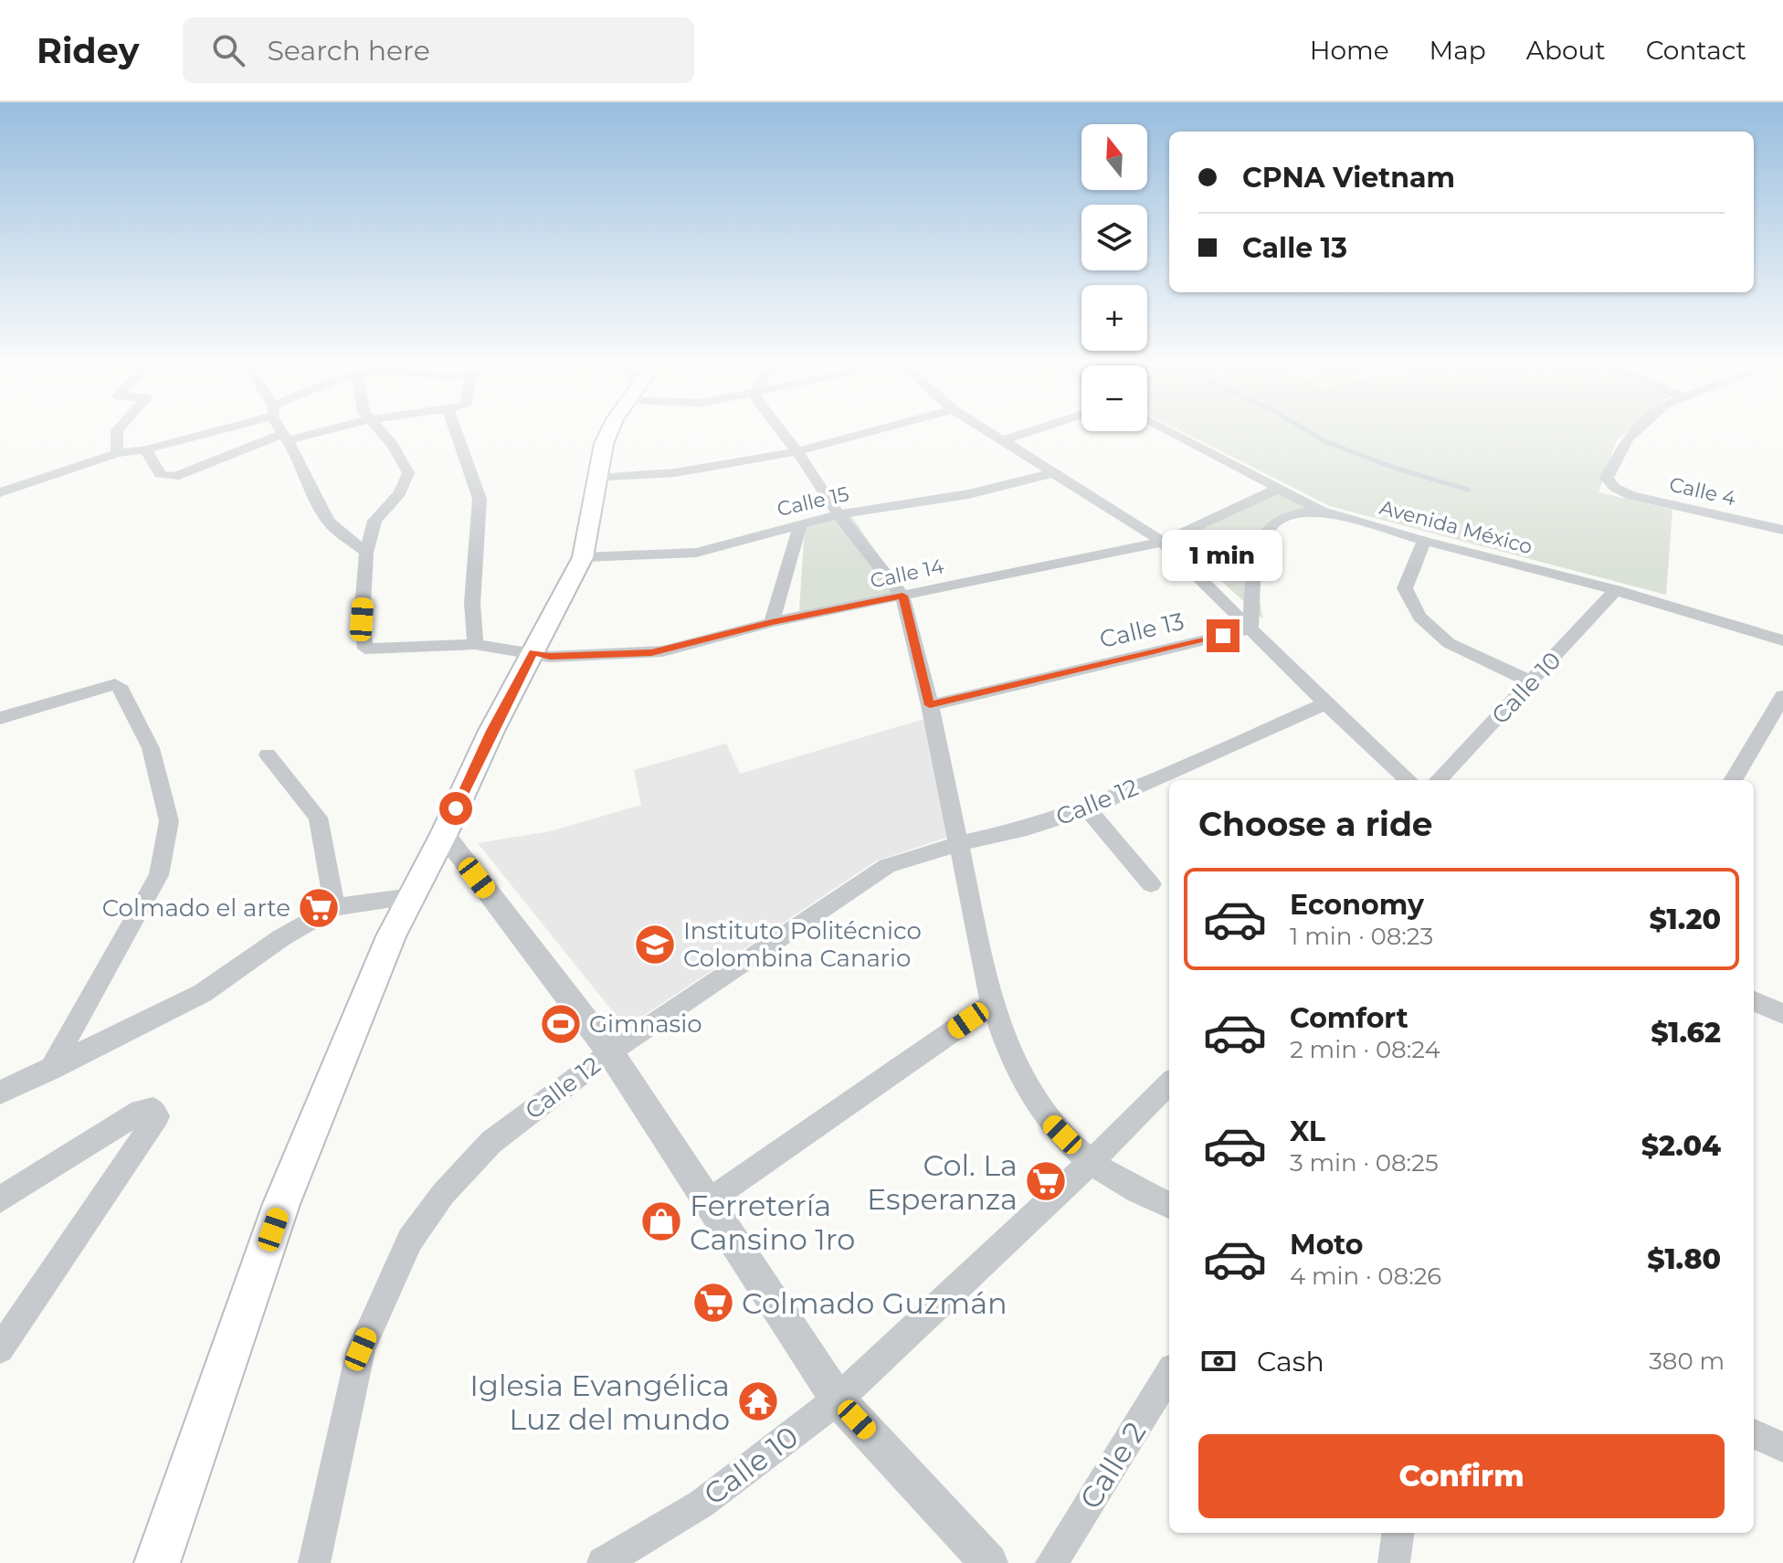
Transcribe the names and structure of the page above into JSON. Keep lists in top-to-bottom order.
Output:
{
  "streets": {
    "street": [
      "Calle 4",
      "Calle 15",
      "Avenida México",
      "Calle 14",
      "Calle 13",
      "Calle 10",
      "Calle 12",
      "Calle 2"
    ]
  },
  "crossings": [
    ["Avenida México", "Calle 14"],
    ["Avenida México", "Calle 10"]
  ],
  "places": {
    "supermarket": ["Colmado el arte", "Col. La Esperanza", "Colmado Guzmán"],
    "school or university": ["Instituto Politécnico Colombina Canario"],
    "sports": ["Gimnasio"],
    "shop": ["Ferretería Cansino 1ro"],
    "temple": ["Iglesia Evangélica Luz del mundo"]
  },
  "north": "top",
  "page": {
    "header": "Ridey",
    "search": "Search here",
    "nav": [
      "Home",
      "Map",
      "About",
      "Contact"
    ],
    "map_buttons": ["+", "−"],
    "banner": ["CPNA Vietnam", "Calle 13"],
    "bubble": "1 min",
    "heading": "Choose a ride",
    "list": [
      {
        "name": "Economy",
        "note": "1 min · 08:23",
        "value": "$1.20"
      },
      {
        "name": "Comfort",
        "note": "2 min · 08:24",
        "value": "$1.62"
      },
      {
        "name": "XL",
        "note": "3 min · 08:25",
        "value": "$2.04"
      },
      {
        "name": "Moto",
        "note": "4 min · 08:26",
        "value": "$1.80"
      }
    ],
    "pay": ["Cash", "380 m"],
    "buttons": "Confirm"
  }
}
